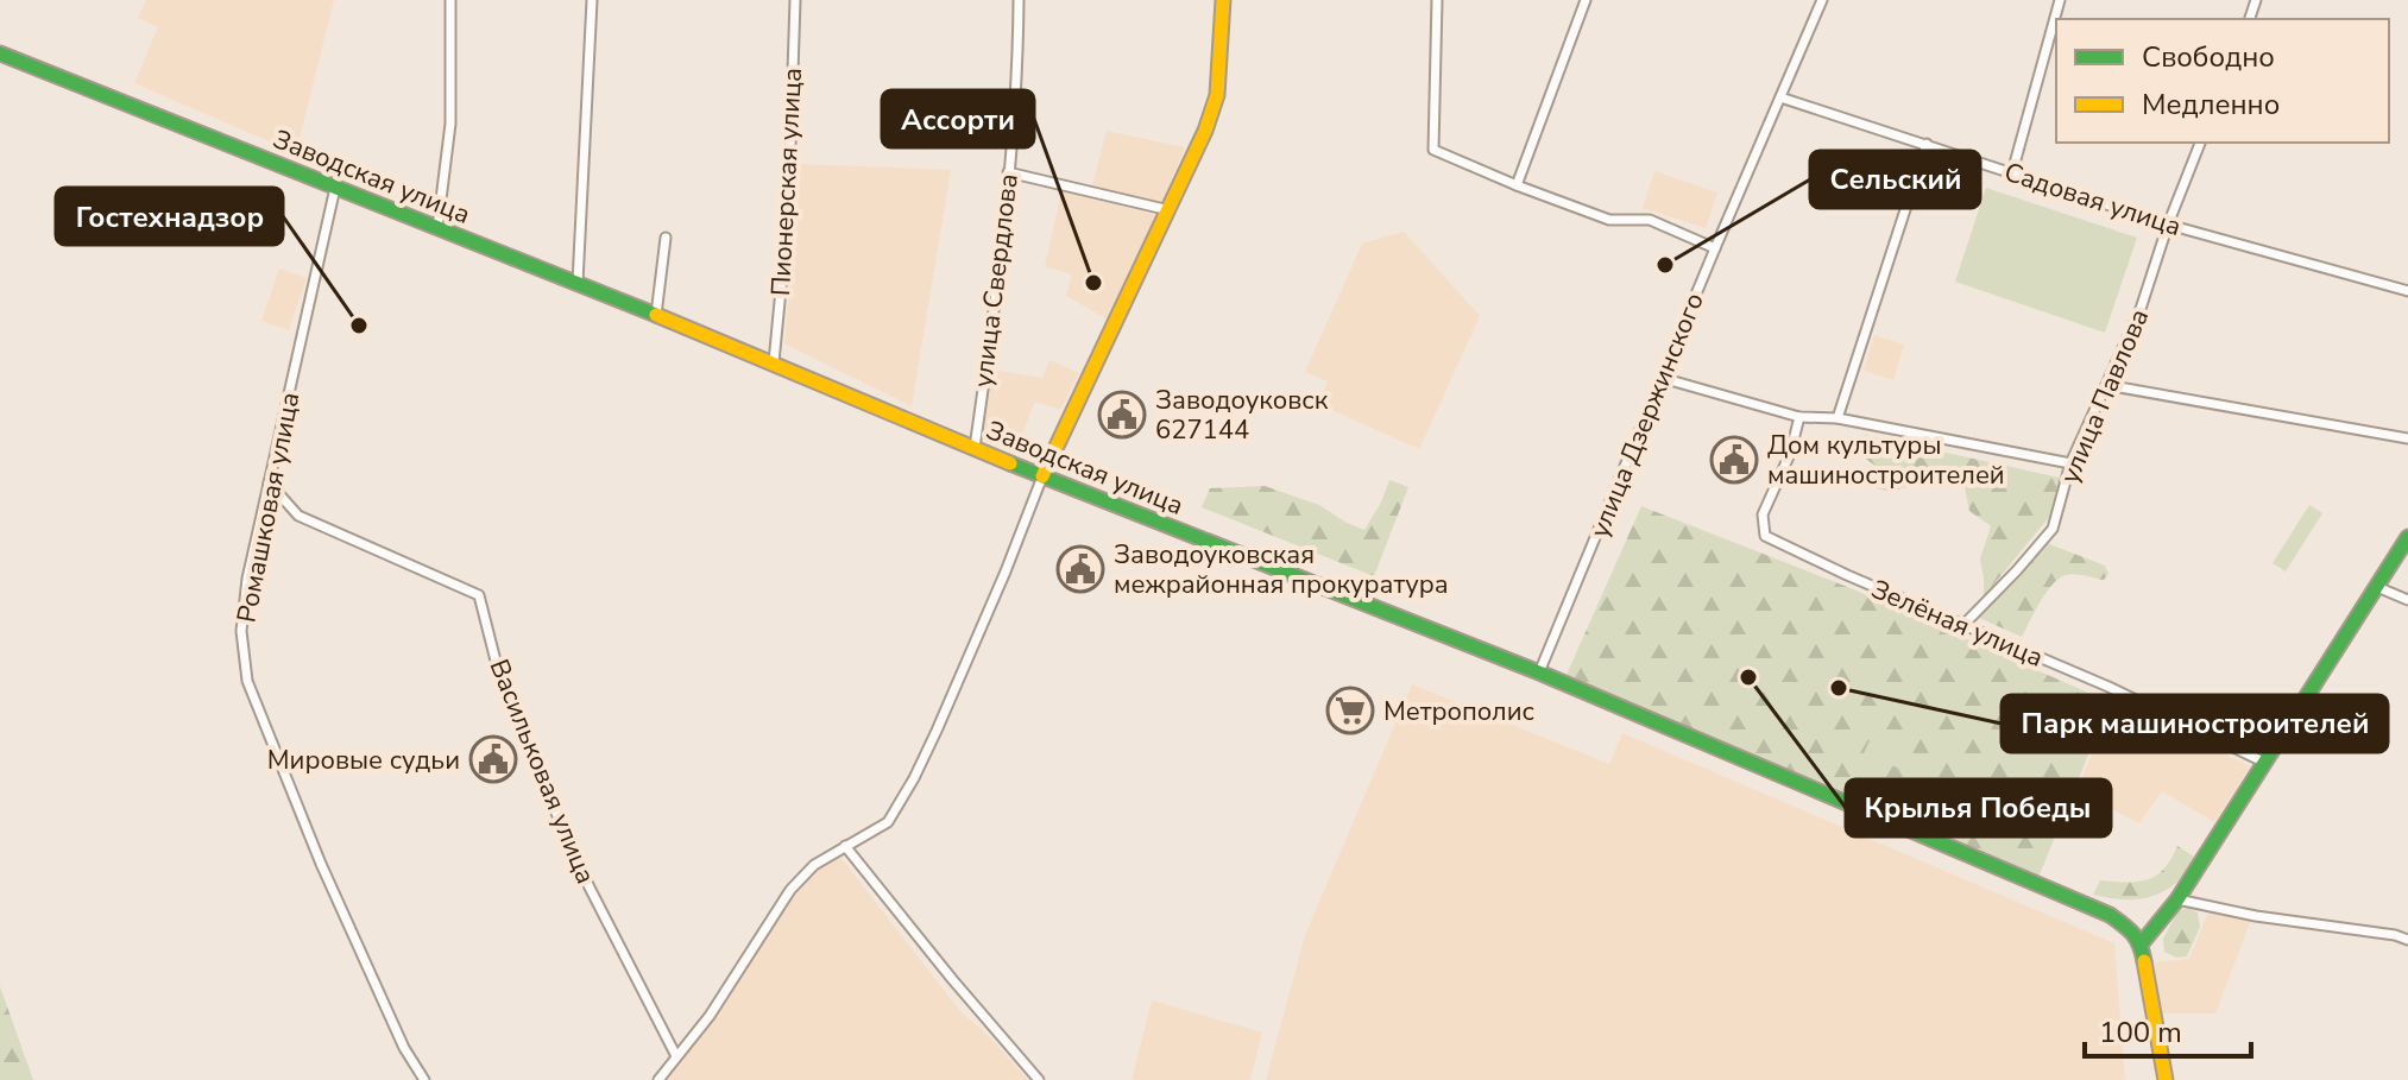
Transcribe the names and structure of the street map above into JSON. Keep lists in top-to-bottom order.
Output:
{
  "streets": {
    "street": [
      "Заводская улица",
      "Пионерская улица",
      "Садовая улица",
      "улица Свердлова",
      "улица Павлова",
      "улица Дзержинского",
      "Ромашковая улица",
      "Зелёная улица",
      "Васильковая улица"
    ]
  },
  "crossings": [
    ["Заводская улица", "Пионерская улица"],
    ["Заводская улица", "улица Свердлова"],
    ["Заводская улица", "улица Дзержинского"],
    ["Заводская улица", "Ромашковая улица"],
    ["Садовая улица", "улица Павлова"],
    ["Садовая улица", "улица Дзержинского"],
    ["улица Павлова", "Зелёная улица"],
    ["Ромашковая улица", "Васильковая улица"]
  ],
  "places": {
    "other": [
      "Сельский",
      "Ассорти",
      "Гостехнадзор",
      "Крылья Победы",
      "Парк машиностроителей"
    ],
    "public building": [
      "Заводоуковск 627144",
      "Дом культуры машиностроителей",
      "Заводоуковская межрайонная прокуратура",
      "Мировые судьи"
    ],
    "supermarket": ["Метрополис"]
  },
  "legend": ["Свободно", "Медленно"],
  "scale_bar": "100 m"
}
